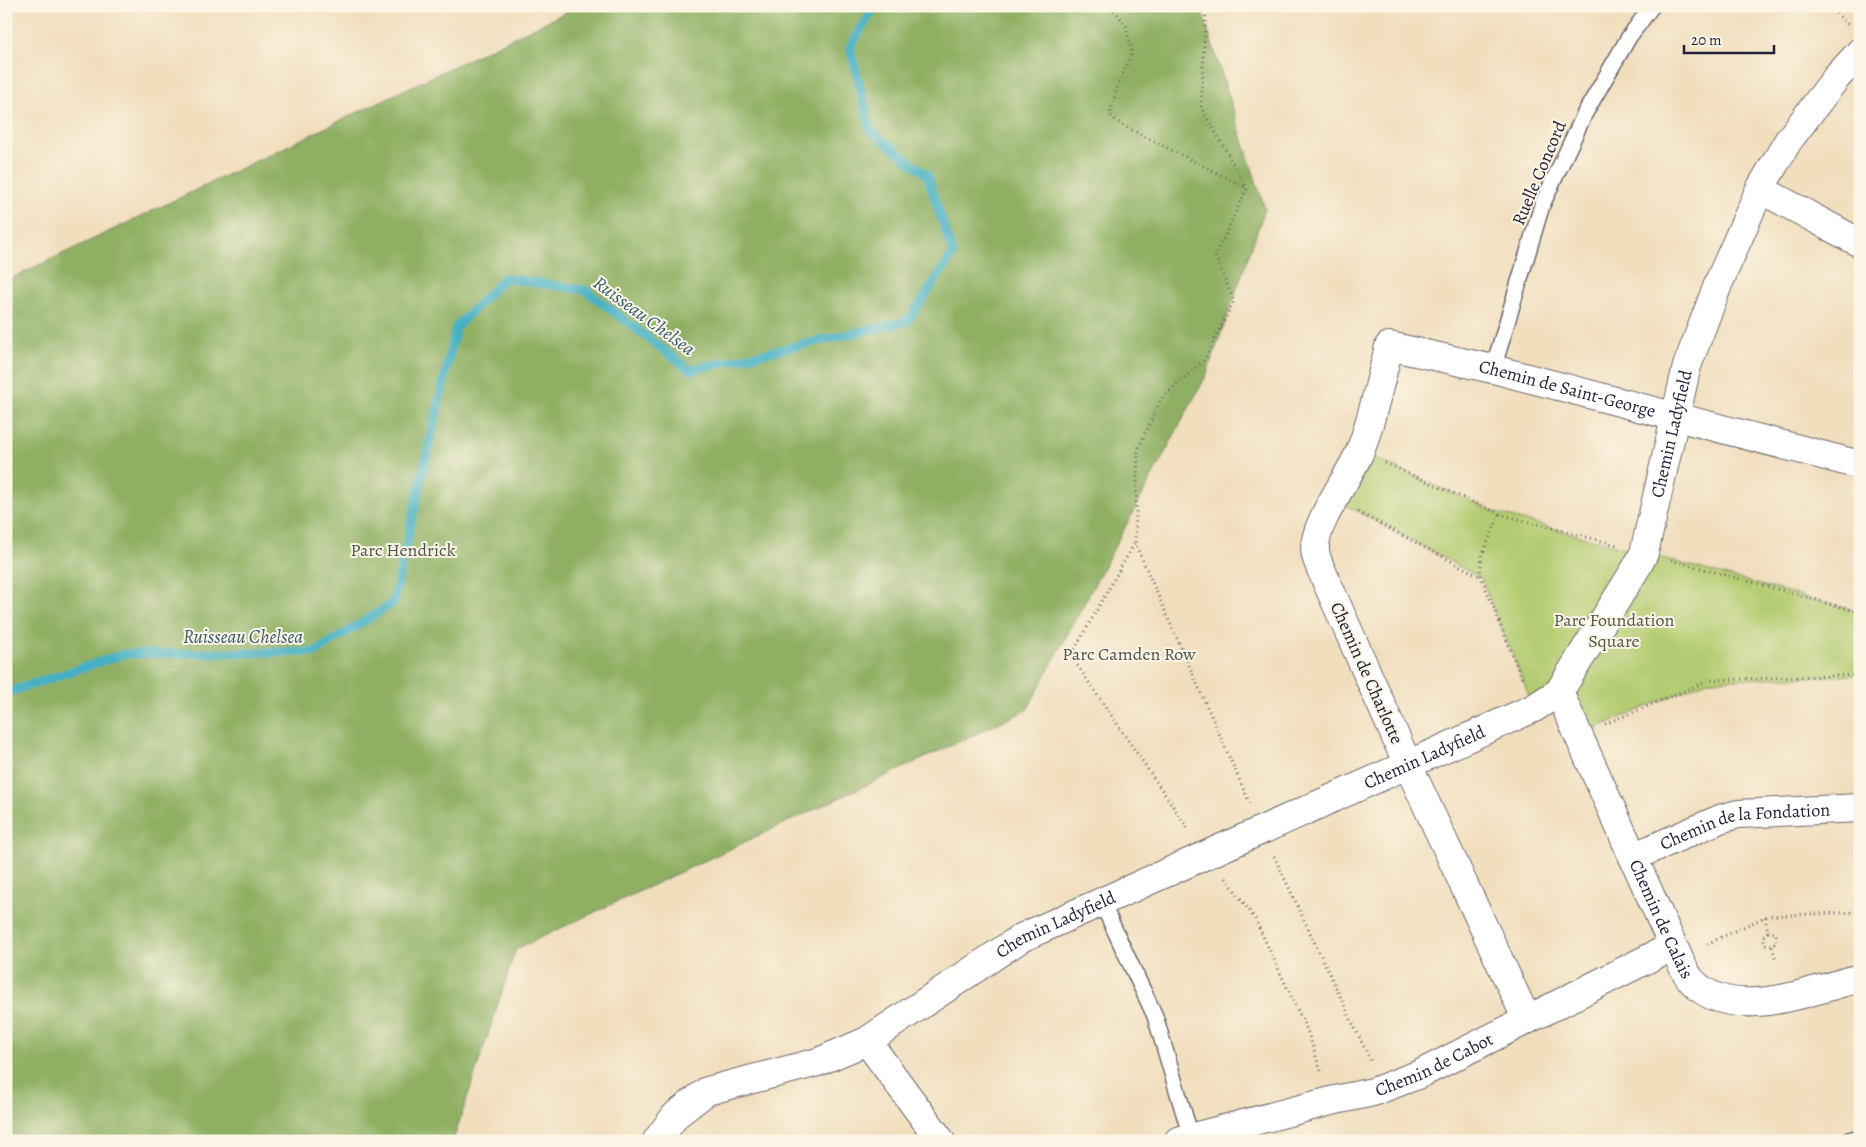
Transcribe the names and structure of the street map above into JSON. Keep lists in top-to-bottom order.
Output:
{
  "streets": {
    "street": [
      "Chemin de Saint-George",
      "Chemin Ladyfield",
      "Chemin de Charlotte",
      "Chemin de la Fondation",
      "Chemin de Calais",
      "Chemin de Cabot"
    ],
    "lane": ["Ruelle Concord"]
  },
  "crossings": [
    ["Ruelle Concord", "Chemin de Saint-George"],
    ["Chemin de Saint-George", "Chemin Ladyfield"],
    ["Chemin de Saint-George", "Chemin de Charlotte"],
    ["Chemin Ladyfield", "Chemin de Charlotte"],
    ["Chemin Ladyfield", "Chemin de Calais"],
    ["Chemin de Charlotte", "Chemin de Cabot"],
    ["Chemin de la Fondation", "Chemin de Calais"],
    ["Chemin de Calais", "Chemin de Cabot"]
  ],
  "water": ["Ruisseau Chelsea"],
  "parks": ["Parc Hendrick", "Parc Foundation Square", "Parc Camden Row"],
  "scale_bar": "20 m"
}
